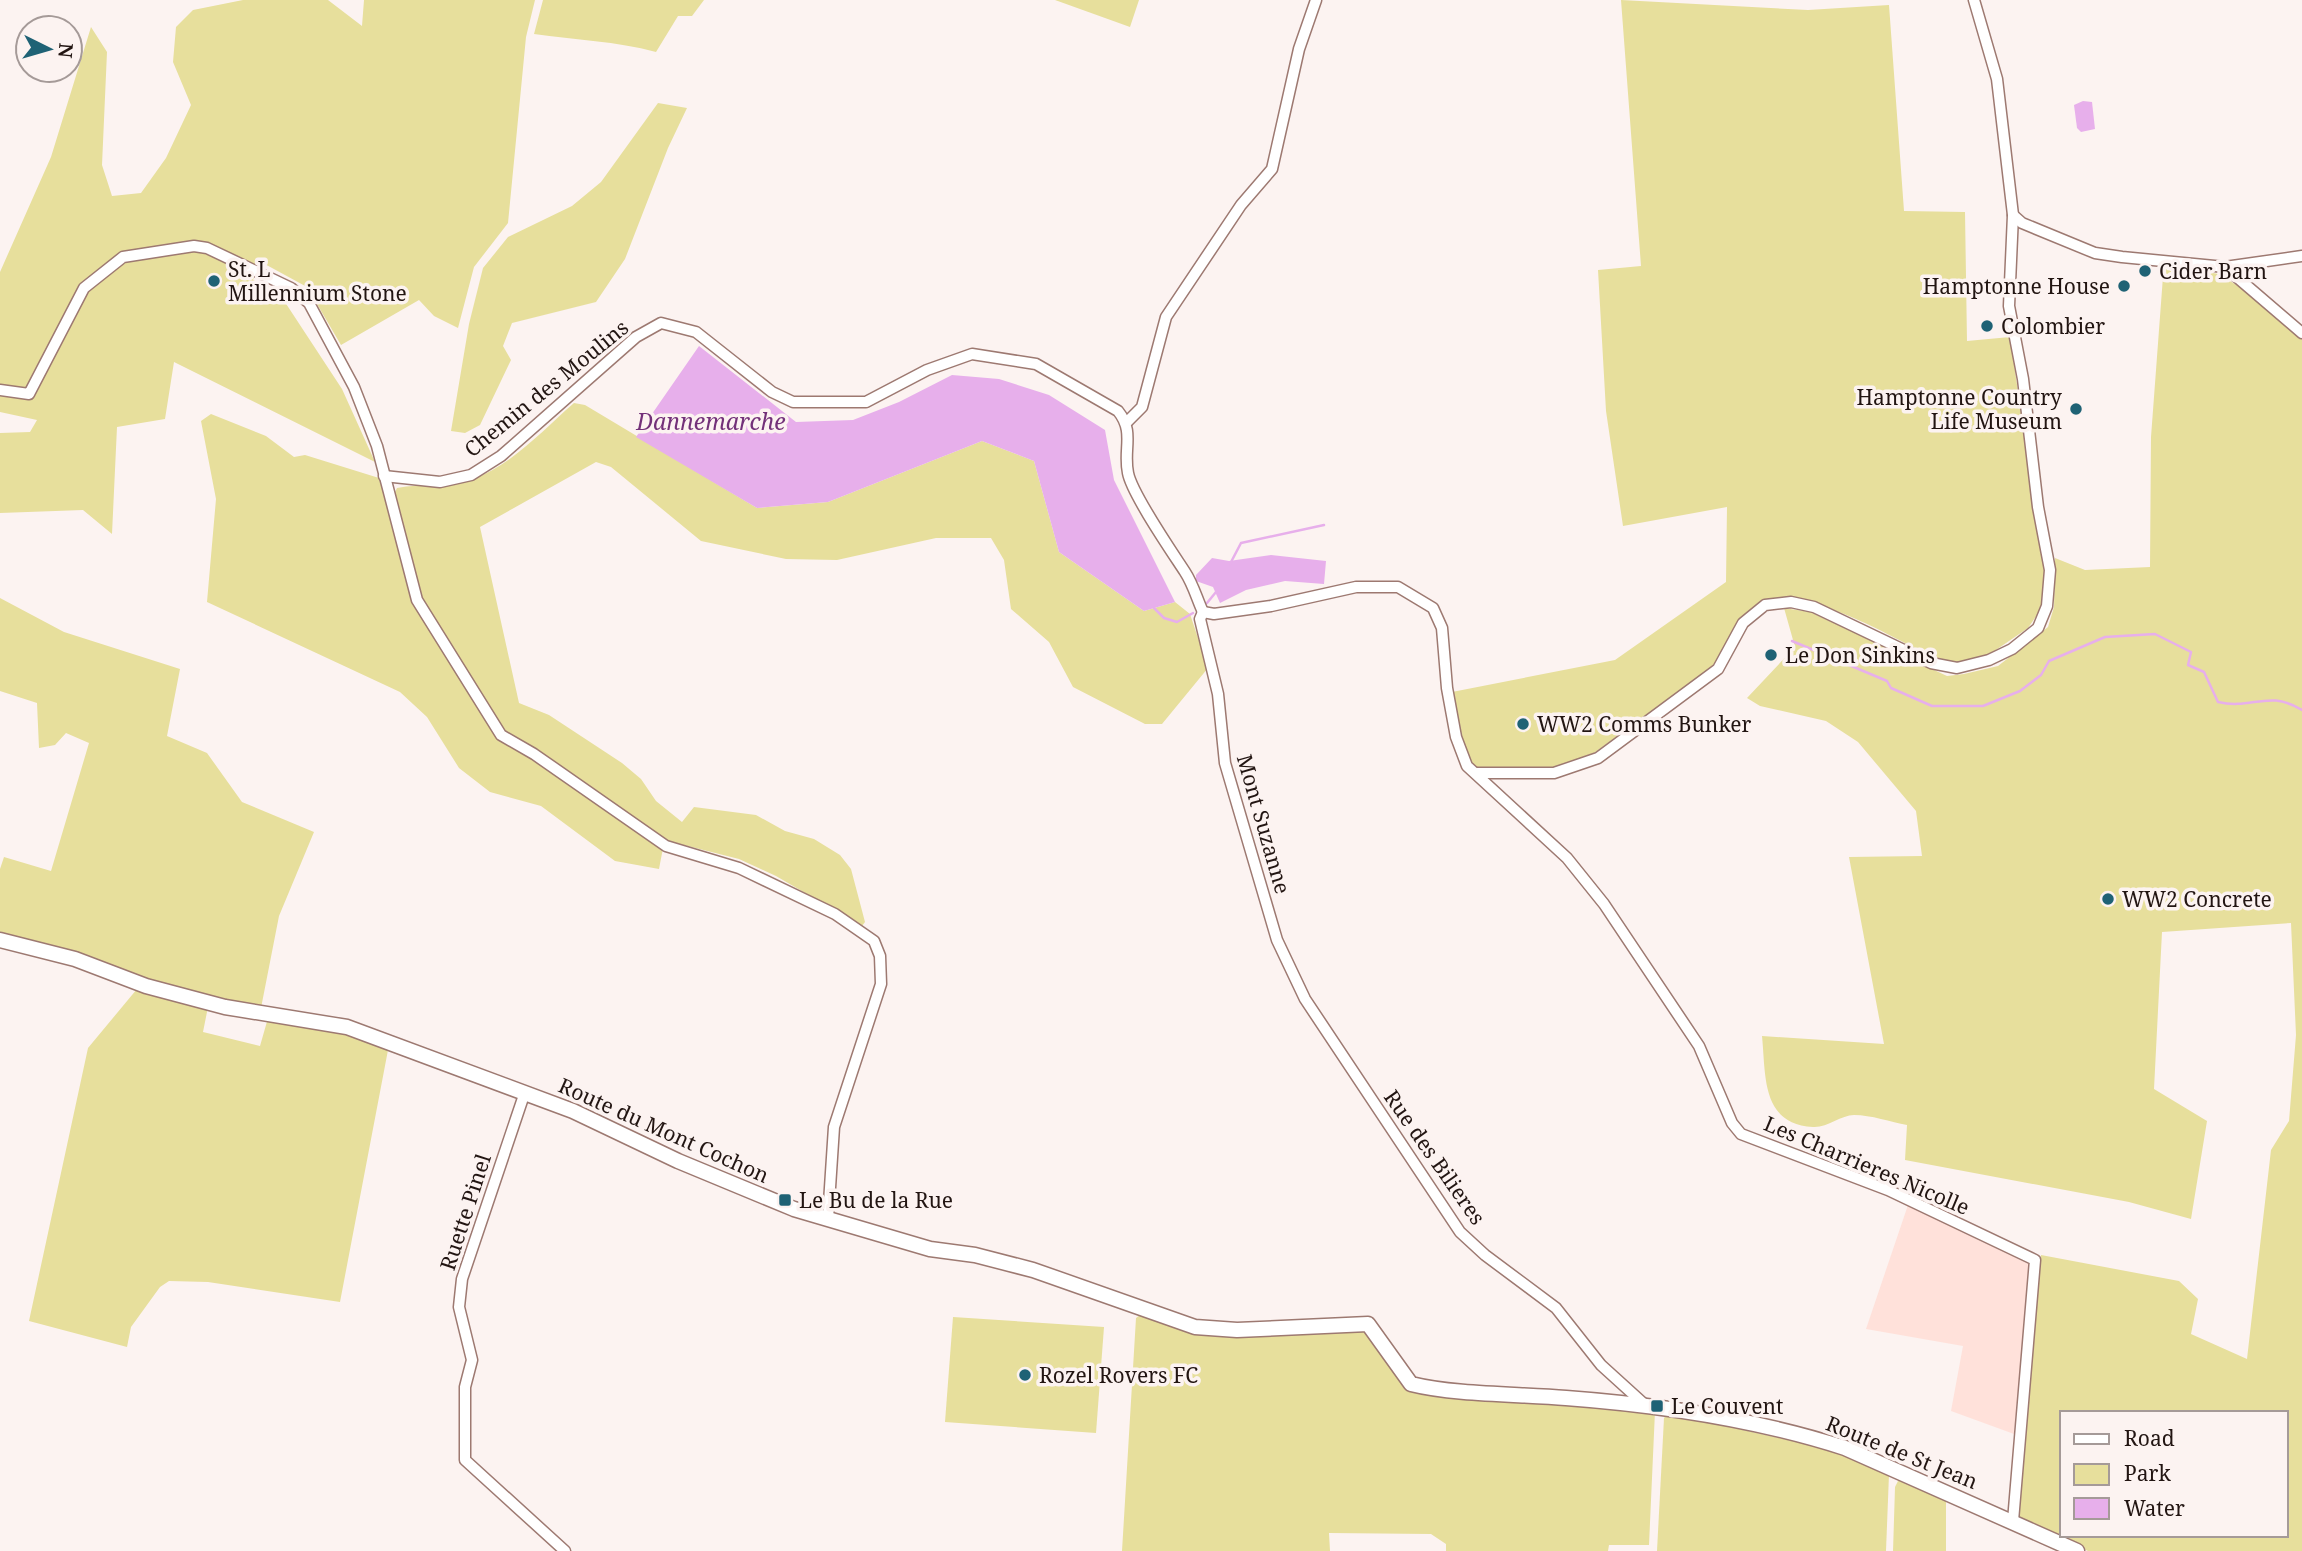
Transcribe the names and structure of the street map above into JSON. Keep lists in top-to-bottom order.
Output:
{
  "streets": {
    "main road": ["Route du Mont Cochon", "Route de St Jean"],
    "street": [
      "Chemin des Moulins",
      "Mont Suzanne",
      "Rue des Bilieres",
      "Les Charrieres Nicolle",
      "Ruette Pinel"
    ]
  },
  "crossings": [
    ["Mont Suzanne", "Rue des Bilieres"],
    ["Route du Mont Cochon", "Ruette Pinel"],
    ["Route du Mont Cochon", "Route de St Jean"],
    ["Rue des Bilieres", "Route de St Jean"],
    ["Les Charrieres Nicolle", "Route de St Jean"]
  ],
  "water": ["Dannemarche"],
  "places": {
    "other": [
      "Cider Barn",
      "St. L Millennium Stone",
      "Hamptonne House",
      "Colombier",
      "Hamptonne Country Life Museum",
      "Le Don Sinkins",
      "WW2 Comms Bunker",
      "WW2 Concrete",
      "Rozel Rovers FC"
    ],
    "transit": ["Le Bu de la Rue", "Le Couvent"]
  },
  "legend": ["Road", "Park", "Water"],
  "north": "right"
}
